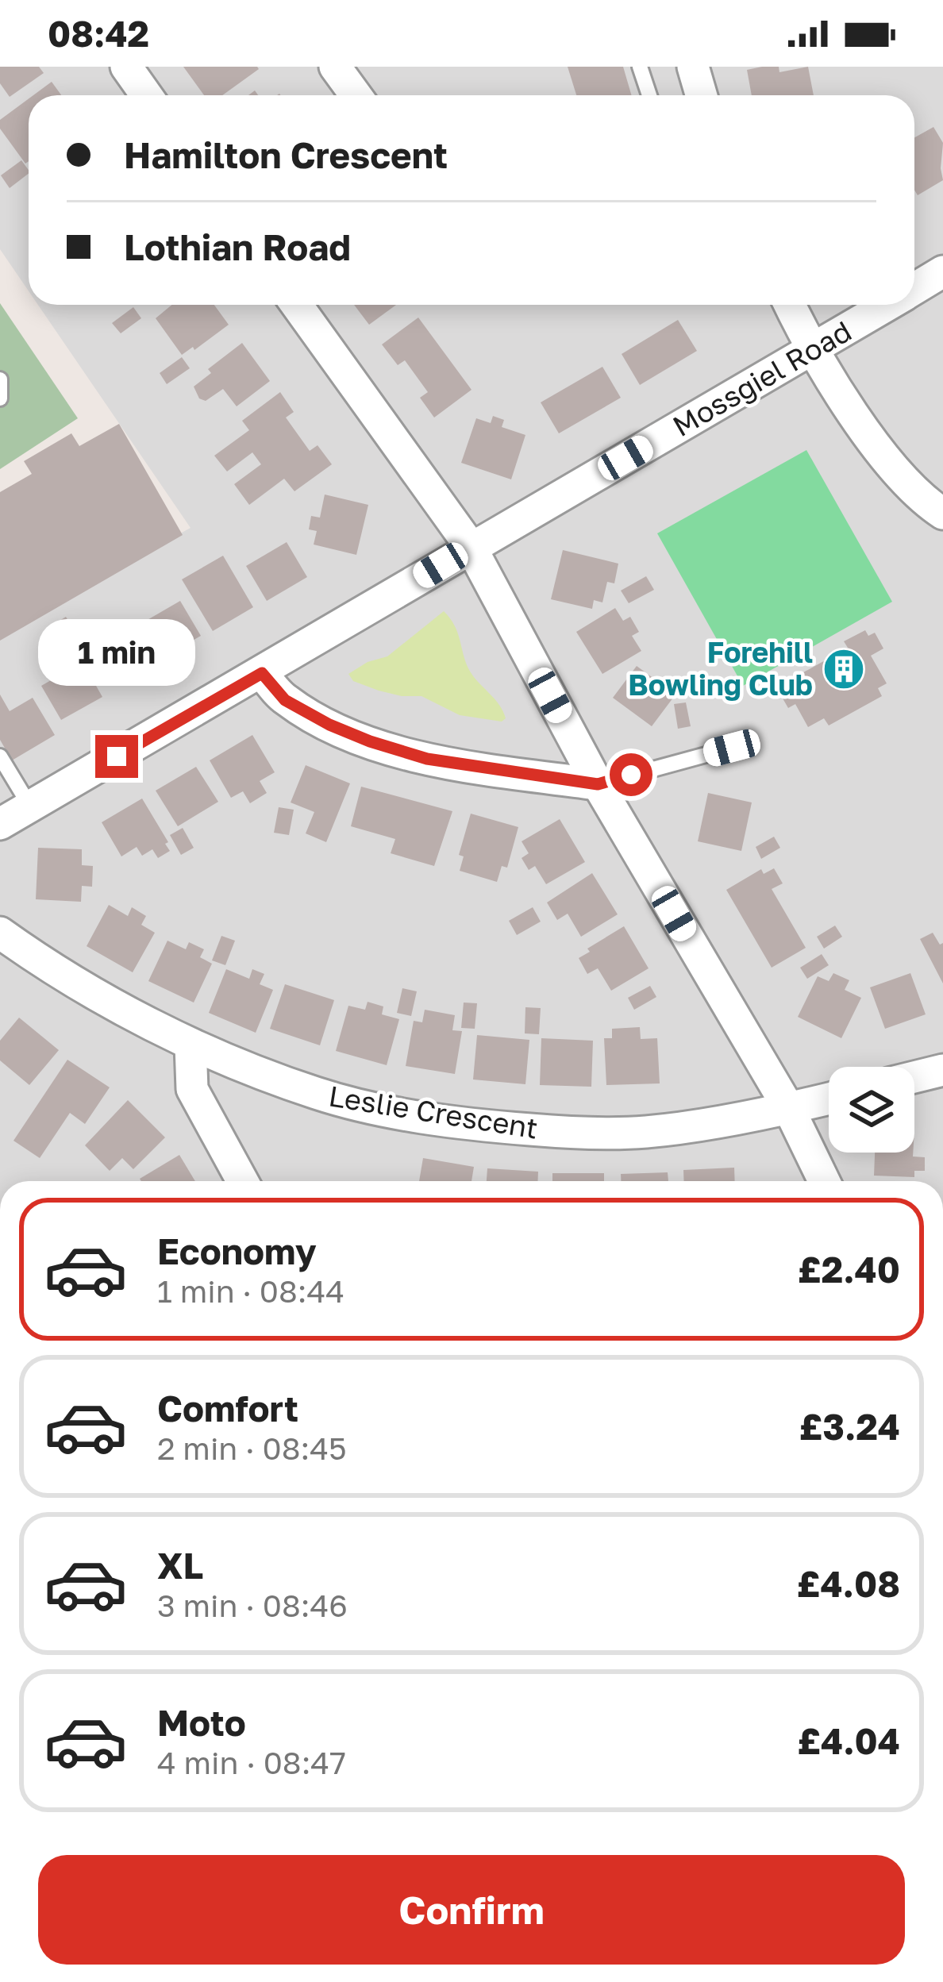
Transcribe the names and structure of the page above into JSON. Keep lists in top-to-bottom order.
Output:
{
  "streets": {
    "street": ["Mossgiel Road", "Leslie Crescent"]
  },
  "places": {
    "building": ["Forehill Bowling Club"]
  },
  "page": {
    "status": "08:42",
    "banner": ["Hamilton Crescent", "Lothian Road"],
    "bubble": "1 min",
    "list": [
      {
        "name": "Economy",
        "note": "1 min · 08:44",
        "value": "£2.40"
      },
      {
        "name": "Comfort",
        "note": "2 min · 08:45",
        "value": "£3.24"
      },
      {
        "name": "XL",
        "note": "3 min · 08:46",
        "value": "£4.08"
      },
      {
        "name": "Moto",
        "note": "4 min · 08:47",
        "value": "£4.04"
      }
    ],
    "buttons": "Confirm"
  }
}
